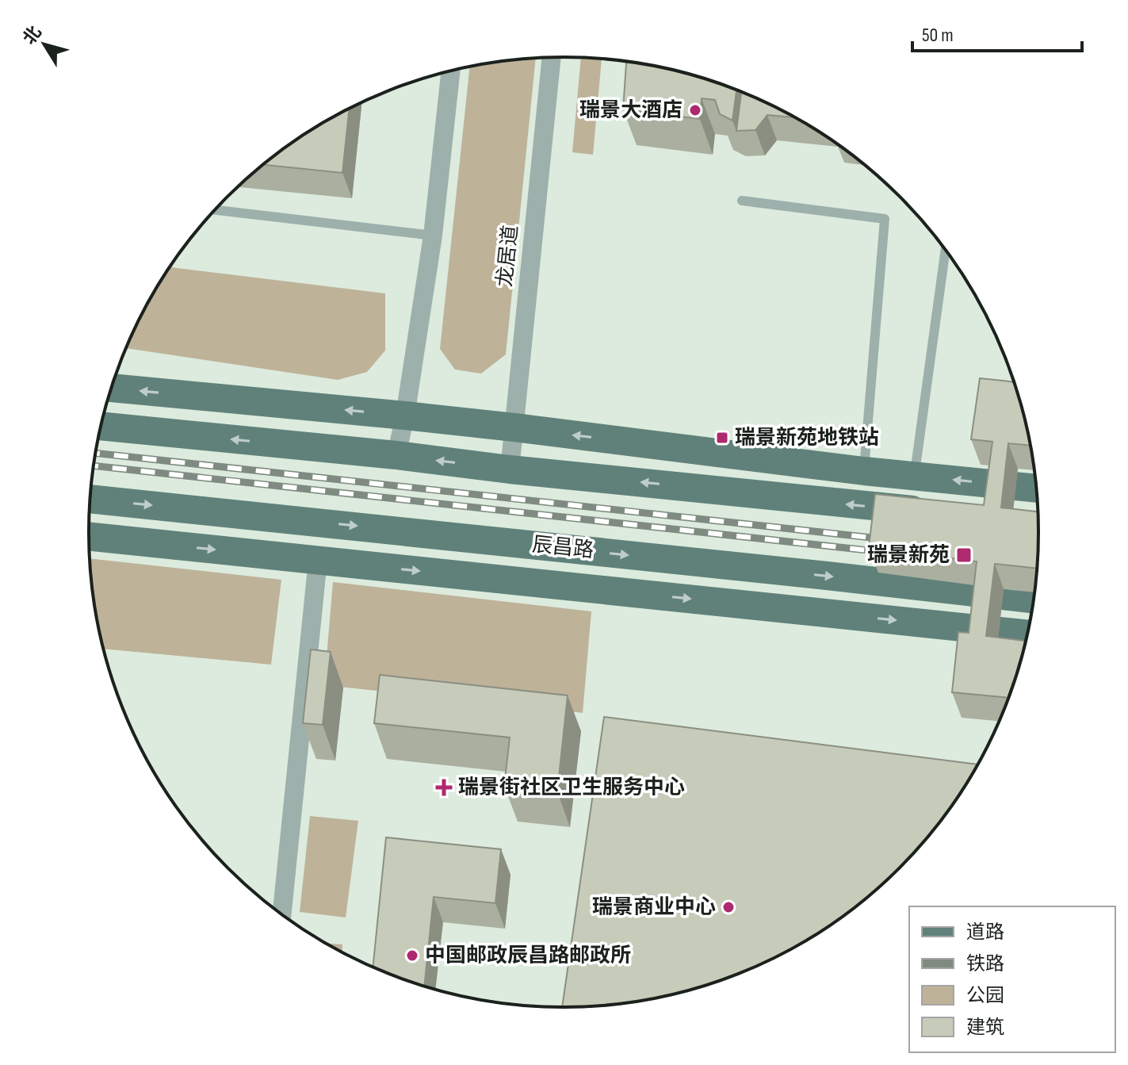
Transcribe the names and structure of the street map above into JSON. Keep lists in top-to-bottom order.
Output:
{
  "streets": {
    "main road": ["辰昌路"],
    "street": ["龙居道"]
  },
  "places": {
    "other": ["瑞景大酒店", "瑞景商业中心", "中国邮政辰昌路邮政所"],
    "transit": ["瑞景新苑地铁站", "瑞景新苑"],
    "health": ["瑞景街社区卫生服务中心"]
  },
  "legend": [
    "道路",
    "铁路",
    "公园",
    "建筑"
  ],
  "scale_bar": "50 m",
  "north": "top left"
}
